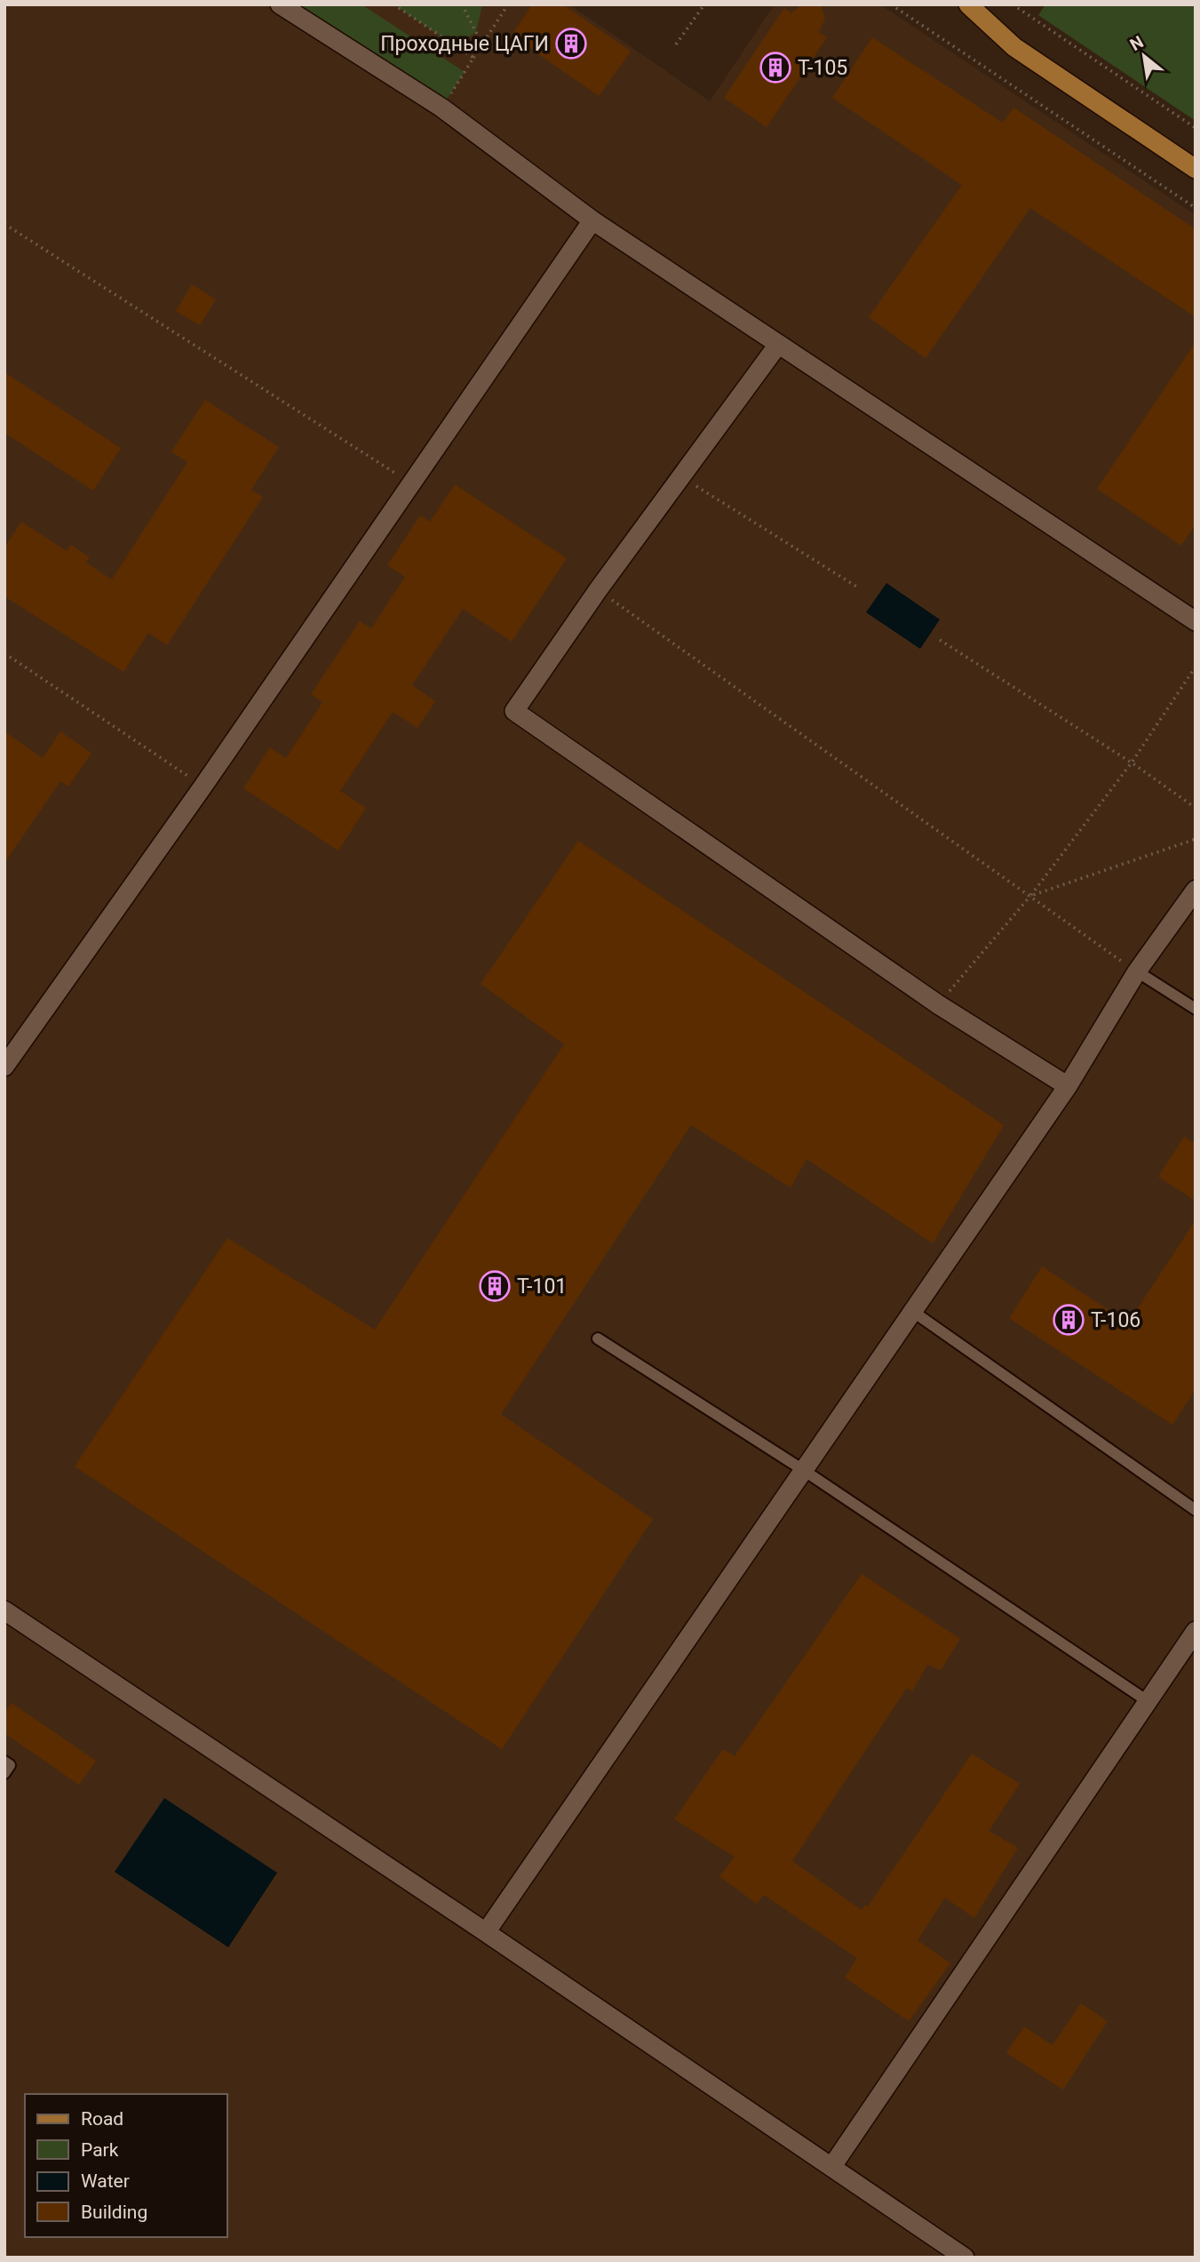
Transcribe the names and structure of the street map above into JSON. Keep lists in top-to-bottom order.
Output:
{
  "places": {
    "building": [
      "Проходные ЦАГИ",
      "Т-105",
      "Т-101",
      "Т-106"
    ]
  },
  "legend": [
    "Road",
    "Park",
    "Water",
    "Building"
  ],
  "north": "top left"
}
